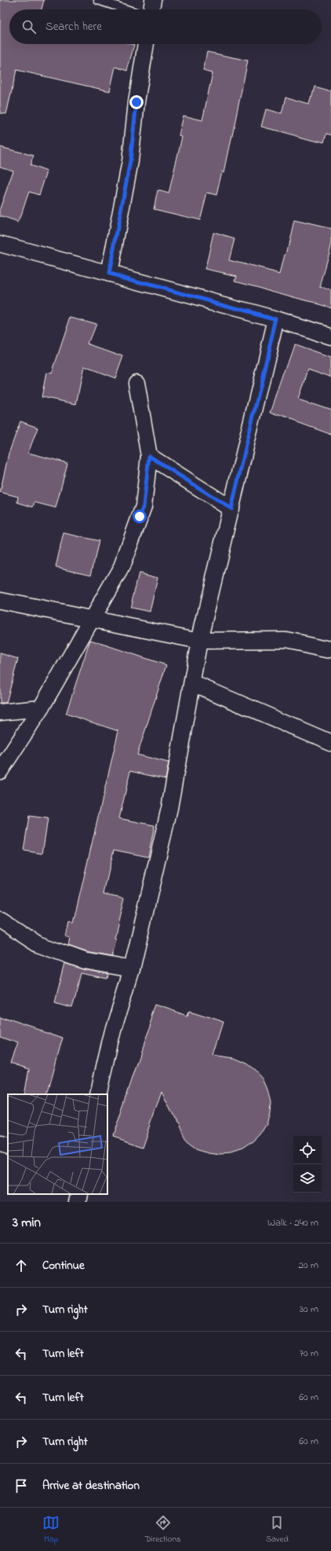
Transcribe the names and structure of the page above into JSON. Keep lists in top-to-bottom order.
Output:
{
  "page": {
    "search": "Search here",
    "heading": ["3 min", "Walk · 240 m"],
    "list": [
      ["Continue", "20 m"],
      ["Turn right", "30 m"],
      ["Turn left", "70 m"],
      ["Turn left", "60 m"],
      ["Turn right", "60 m"],
      "Arrive at destination"
    ],
    "nav": ["Map", "Directions", "Saved"]
  }
}
